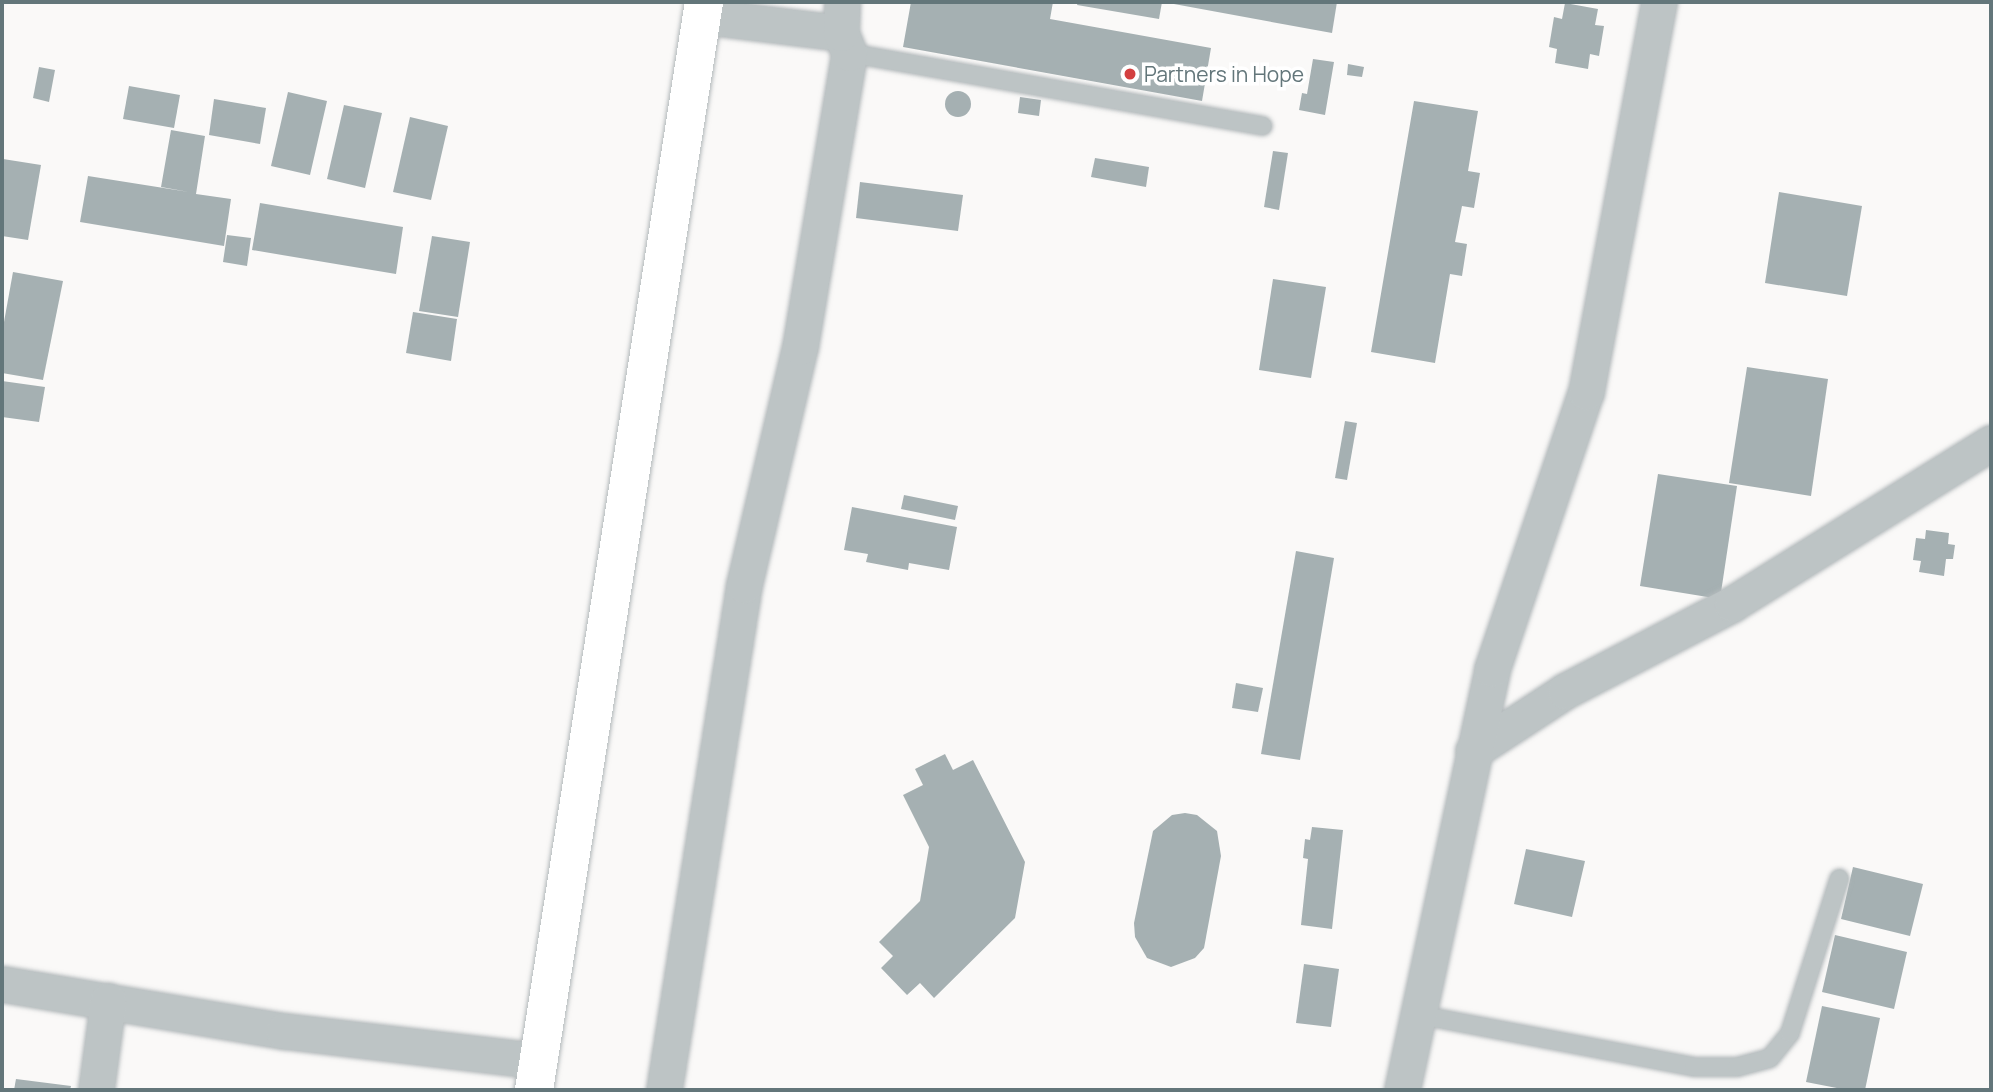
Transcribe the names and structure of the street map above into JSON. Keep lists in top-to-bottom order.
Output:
{
  "places": ["Partners in Hope"]
}
